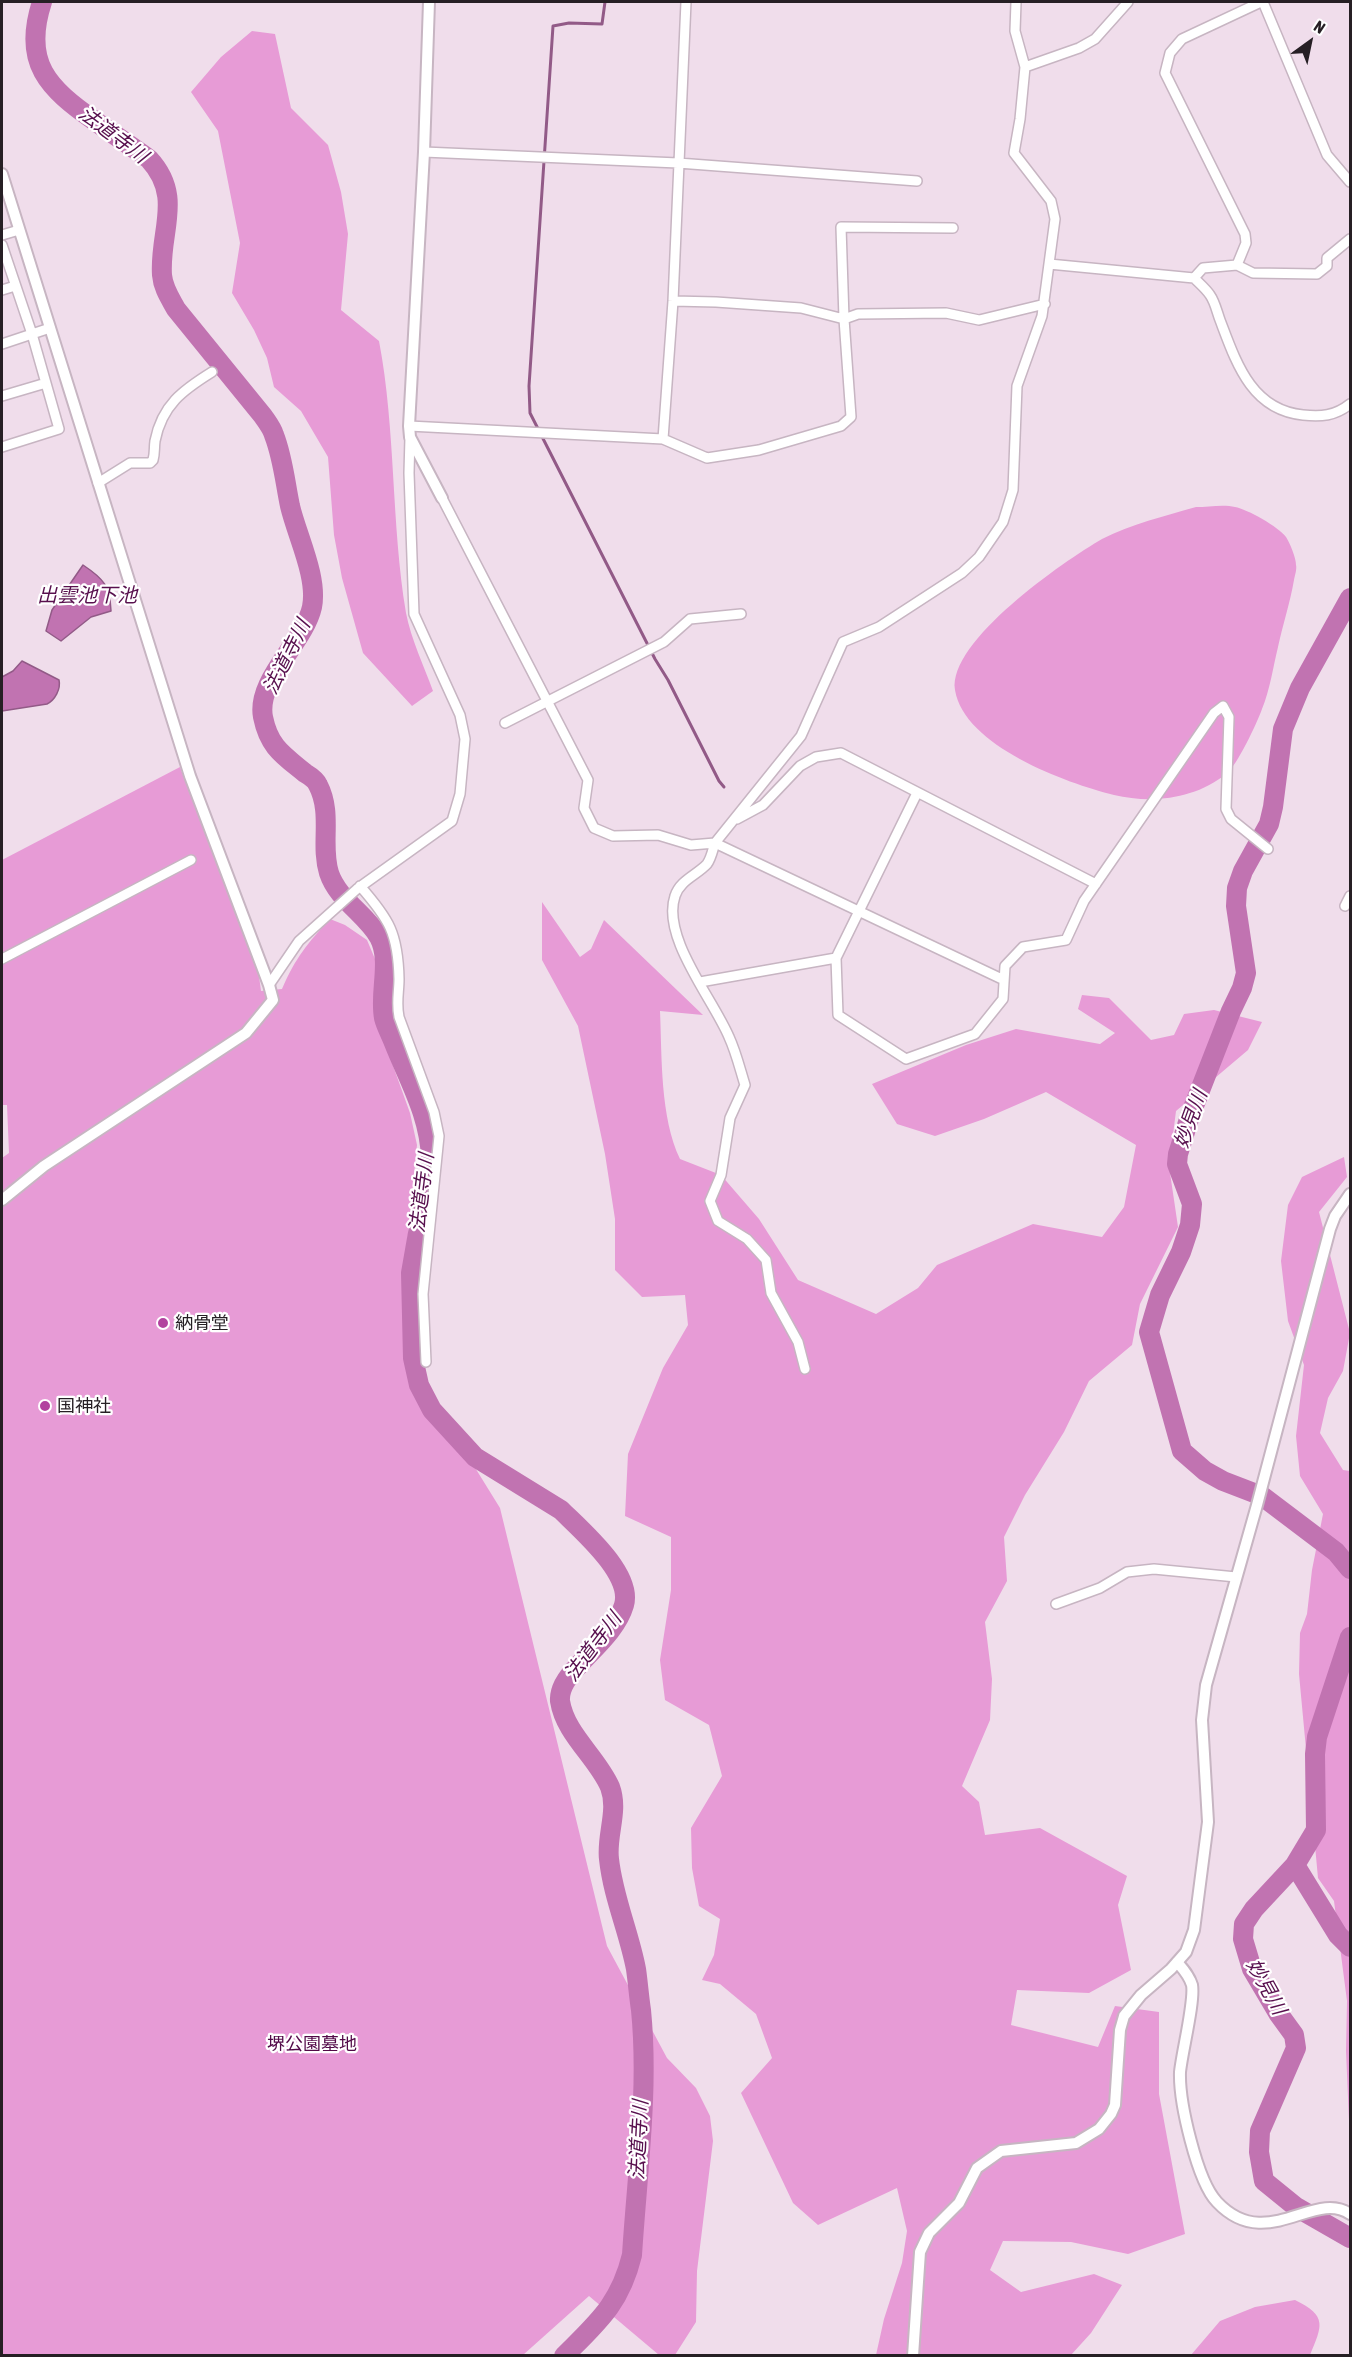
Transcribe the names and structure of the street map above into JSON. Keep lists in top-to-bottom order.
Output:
{
  "water": ["法道寺川", "出雲池下池", "妙見川"],
  "parks": ["堺公園墓地"],
  "places": ["納骨堂", "国神社"],
  "north": "top right"
}
